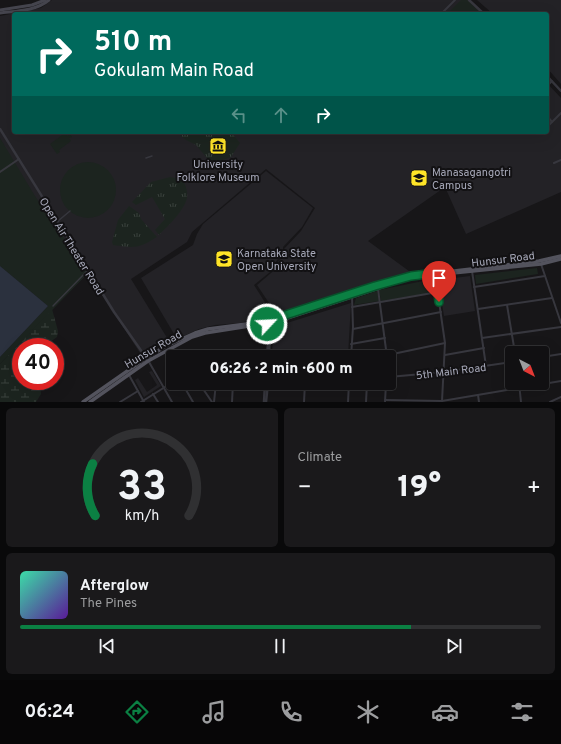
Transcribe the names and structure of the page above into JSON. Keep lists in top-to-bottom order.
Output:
{
  "streets": {
    "main road": ["Hunsur Road"],
    "street": ["Open Air Theater Road", "5th Main Road"]
  },
  "crossings": [
    ["Open Air Theater Road", "Hunsur Road"]
  ],
  "places": {
    "museum": ["University Folklore Museum"],
    "school or university": ["Manasagangotri Campus", "Karnataka State Open University"]
  },
  "north": "bottom right",
  "page": {
    "turn": ["510 m", "Gokulam Main Road"],
    "limit": "40",
    "trip": "06:26 · 2 min · 600 m",
    "tile": "Climate",
    "heat": ["−", "19°", "+"],
    "song": ["Afterglow", "The Pines"],
    "tabs": "06:24",
    "gauge": ["33", "km/h"]
  }
}
